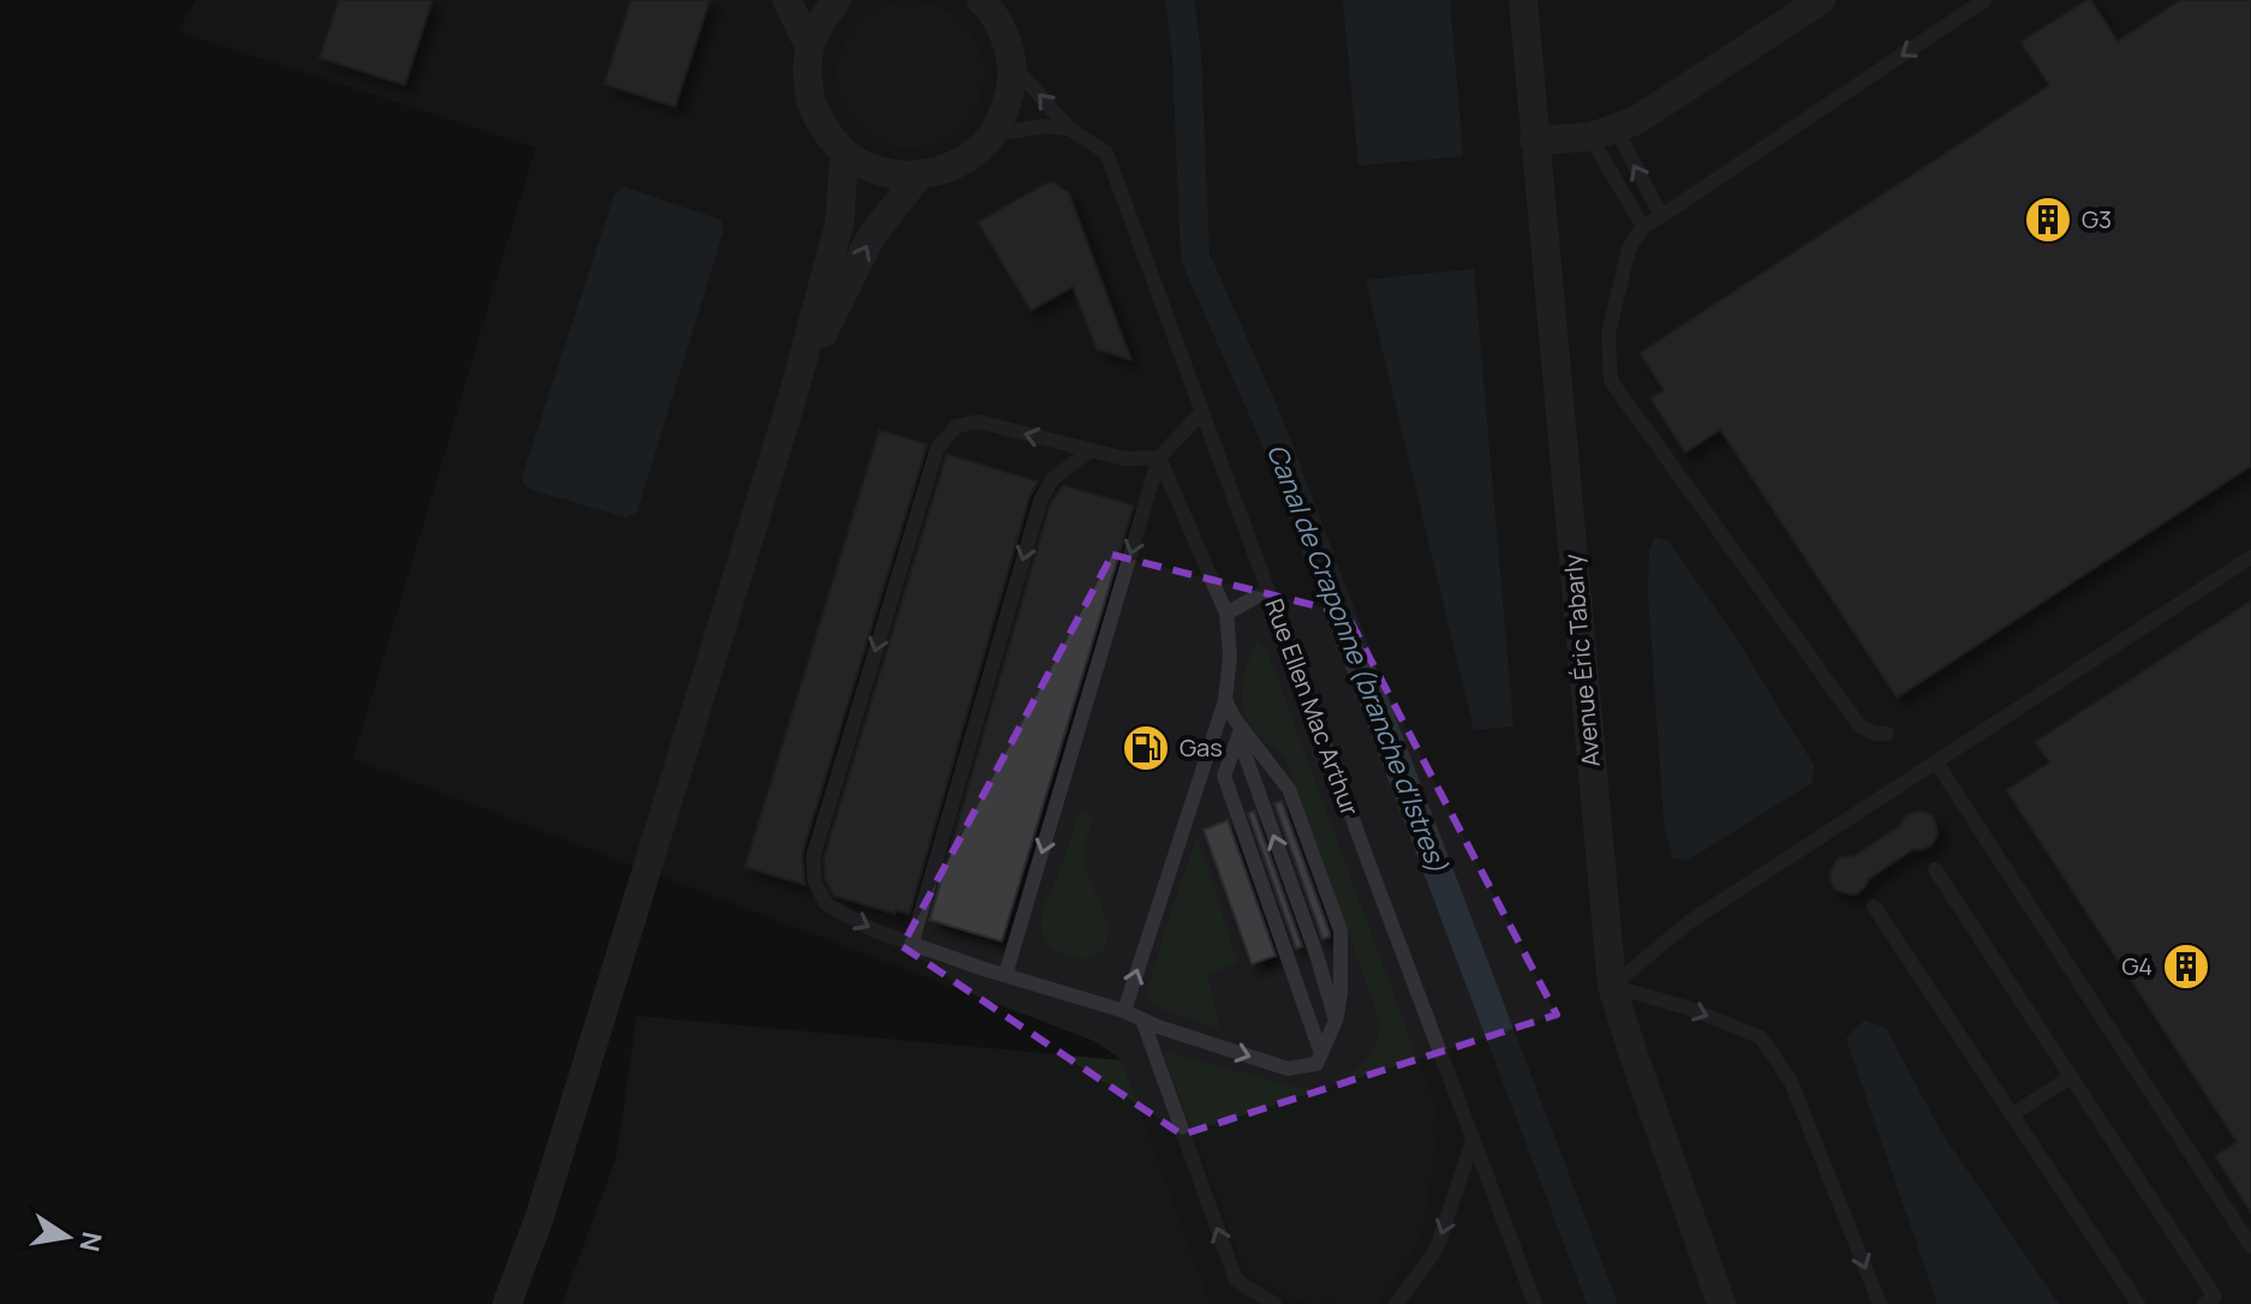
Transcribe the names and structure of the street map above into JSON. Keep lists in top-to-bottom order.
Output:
{
  "streets": {
    "street": ["Avenue Éric Tabarly"],
    "lane": ["Rue Ellen Mac Arthur"]
  },
  "water": ["Canal de Craponne (branche d'Istres)"],
  "places": {
    "building": ["G3", "G4"],
    "fuel station": ["Gas"]
  },
  "north": "right"
}
